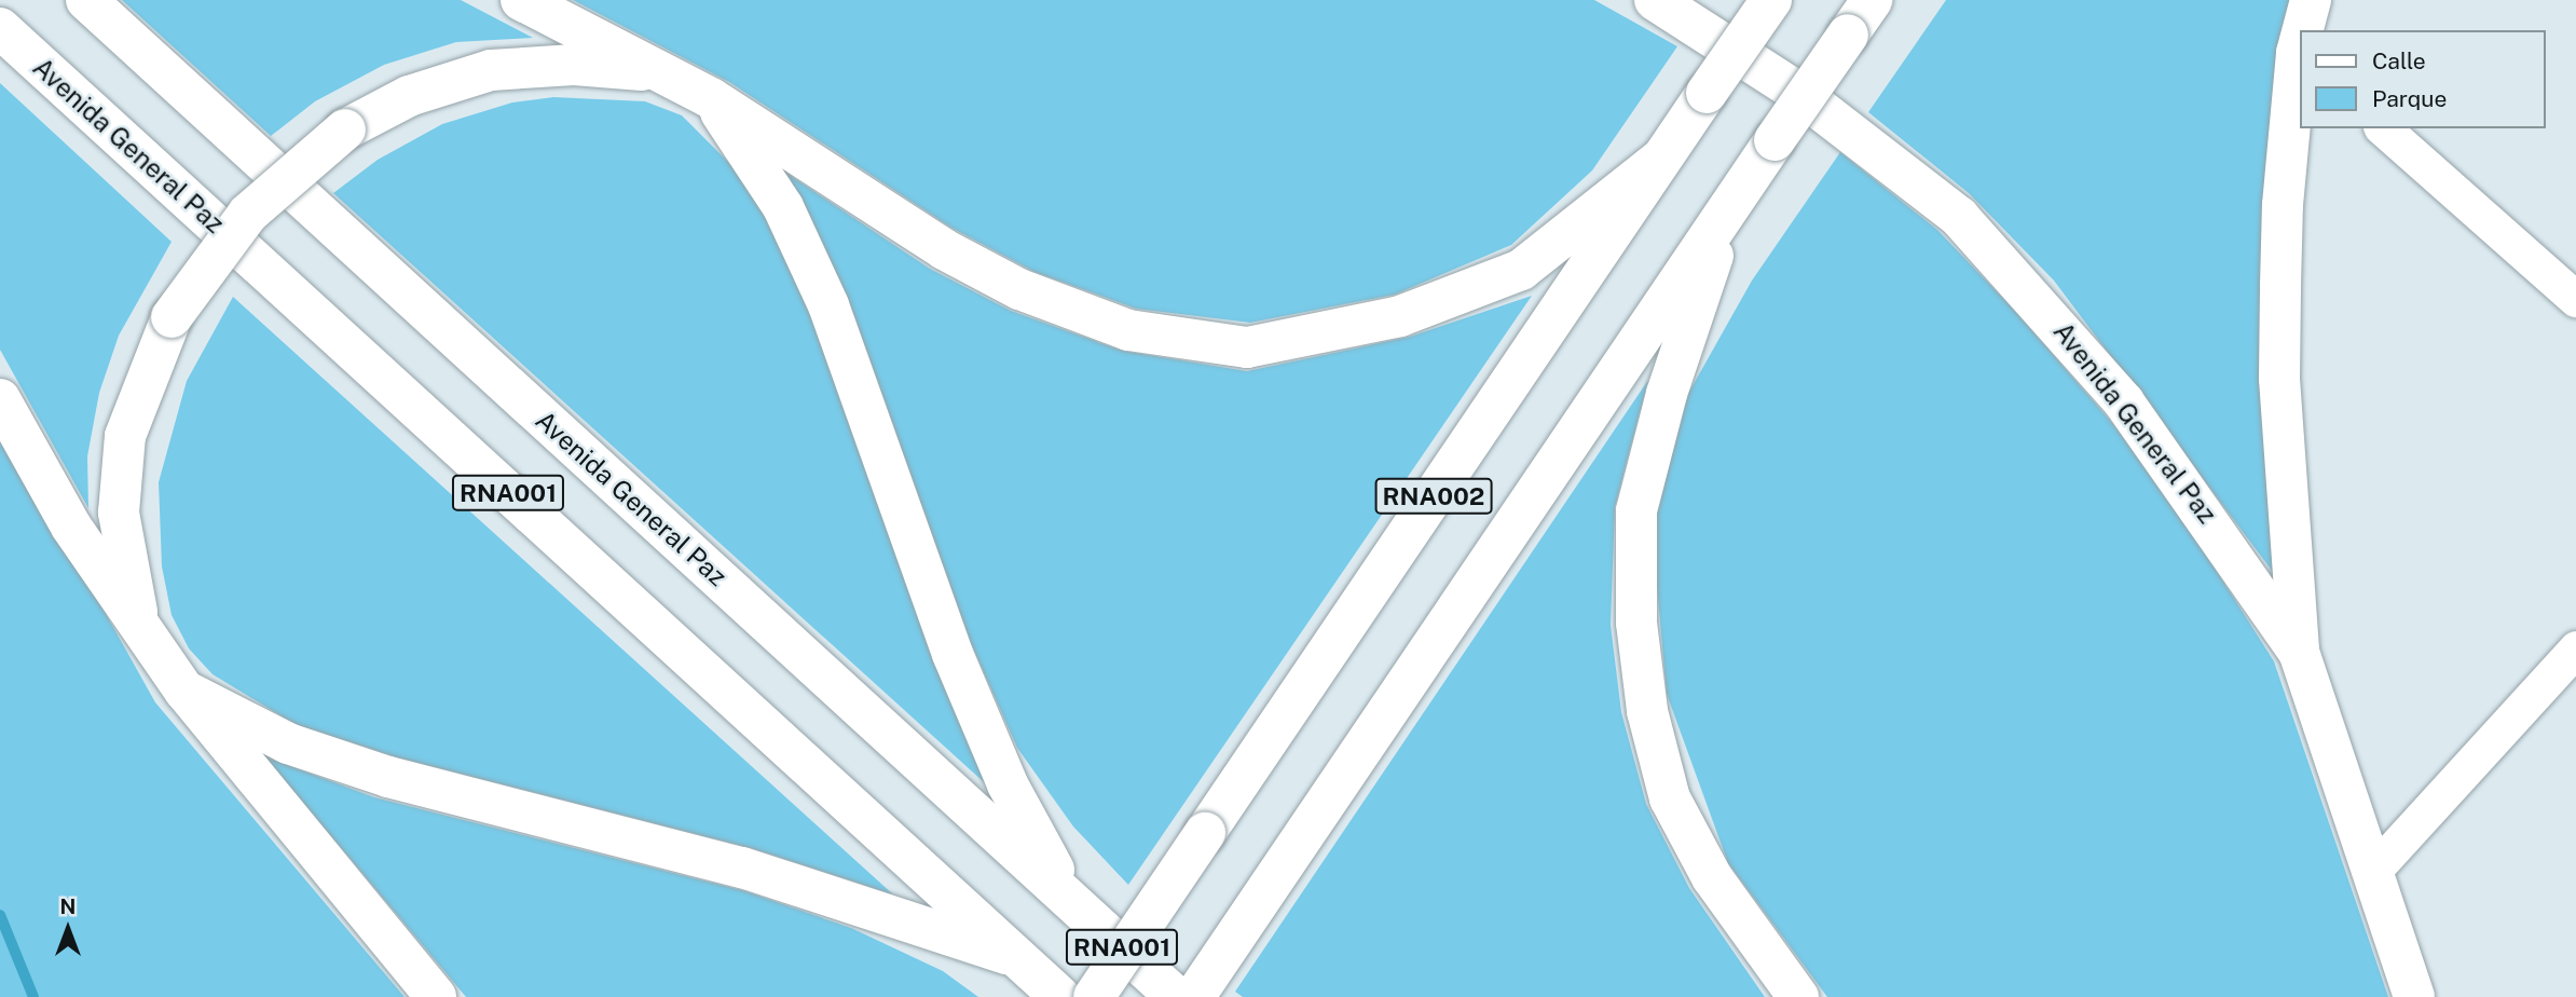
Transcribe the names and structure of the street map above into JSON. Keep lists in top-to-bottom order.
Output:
{
  "streets": {
    "main road": ["Avenida General Paz", "RNA001", "RNA002"]
  },
  "legend": ["Calle", "Parque"],
  "north": "top"
}
